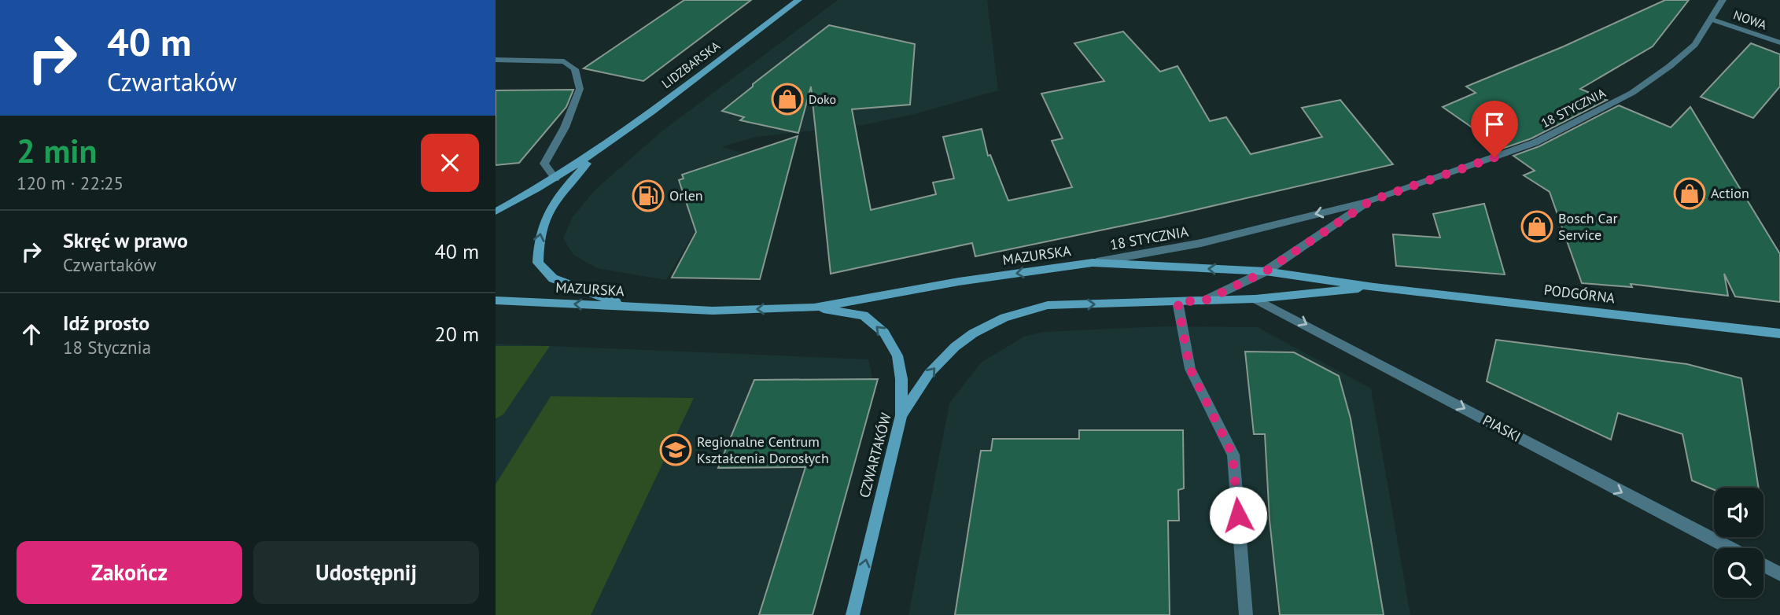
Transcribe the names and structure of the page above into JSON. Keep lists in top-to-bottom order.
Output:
{
  "streets": {
    "main road": [
      "LIDZBARSKA",
      "MAZURSKA",
      "PODGÓRNA",
      "CZWARTAKÓW"
    ],
    "street": ["NOWA", "18 STYCZNIA", "PIASKI"]
  },
  "crossings": [
    ["NOWA", "18 STYCZNIA"],
    ["LIDZBARSKA", "MAZURSKA"],
    ["18 STYCZNIA", "MAZURSKA"],
    ["18 STYCZNIA", "PODGÓRNA"],
    ["18 STYCZNIA", "CZWARTAKÓW"],
    ["MAZURSKA", "PODGÓRNA"],
    ["MAZURSKA", "CZWARTAKÓW"],
    ["PODGÓRNA", "PIASKI"],
    ["PODGÓRNA", "CZWARTAKÓW"],
    ["PIASKI", "CZWARTAKÓW"]
  ],
  "one_way": ["MAZURSKA", "PIASKI", "CZWARTAKÓW"],
  "places": {
    "shop": ["Doko", "Action", "Bosch Car Service"],
    "fuel station": ["Orlen"],
    "school or university": ["Regionalne Centrum Kształcenia Dorosłych"]
  },
  "page": {
    "turn": ["40 m", "Czwartaków"],
    "heading": ["2 min", "120 m · 22:25"],
    "list": [
      {
        "name": "Skręć w prawo",
        "note": "Czwartaków",
        "value": "40 m"
      },
      {
        "name": "Idź prosto",
        "note": "18 Stycznia",
        "value": "20 m"
      }
    ],
    "buttons": ["Zakończ", "Udostępnij"]
  }
}
